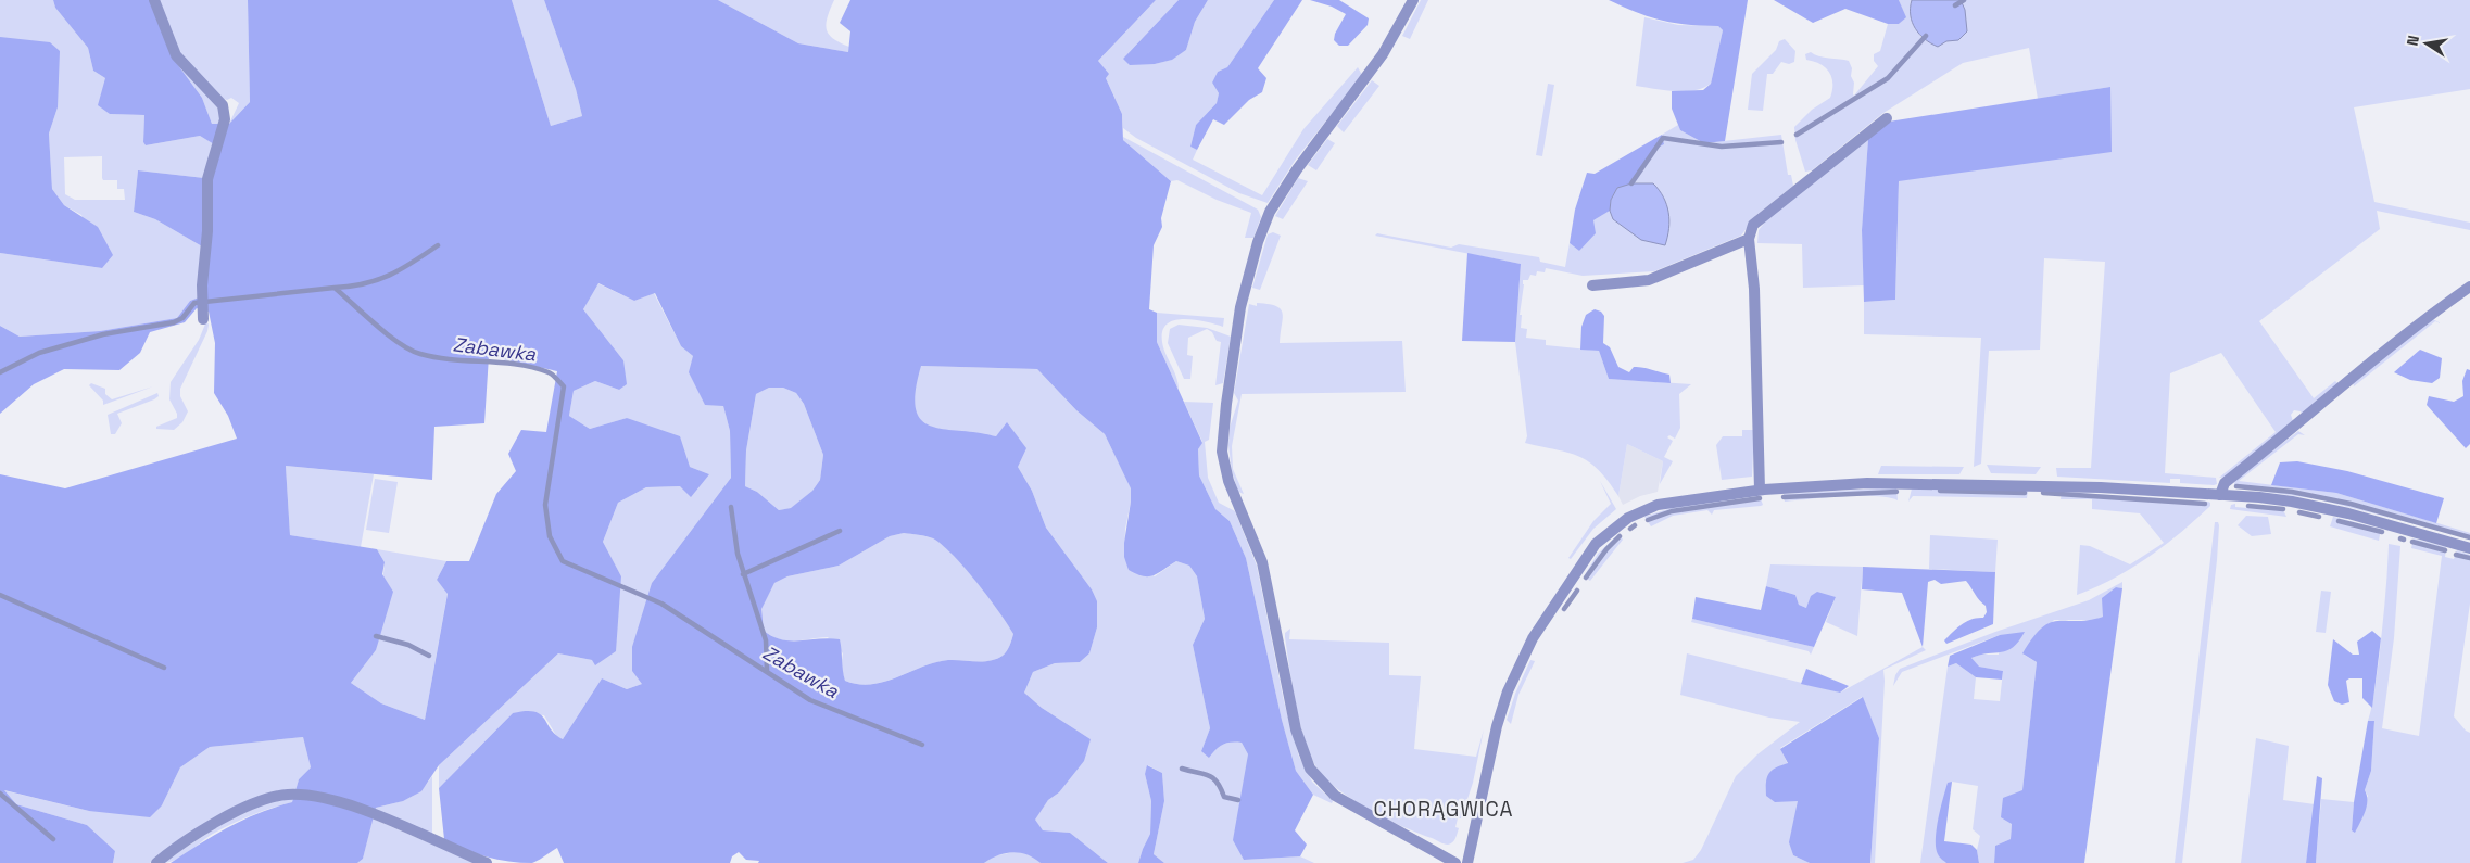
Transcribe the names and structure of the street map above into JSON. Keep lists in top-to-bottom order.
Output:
{
  "districts": ["CHORĄGWICA"],
  "water": ["Zabawka"],
  "north": "left"
}
